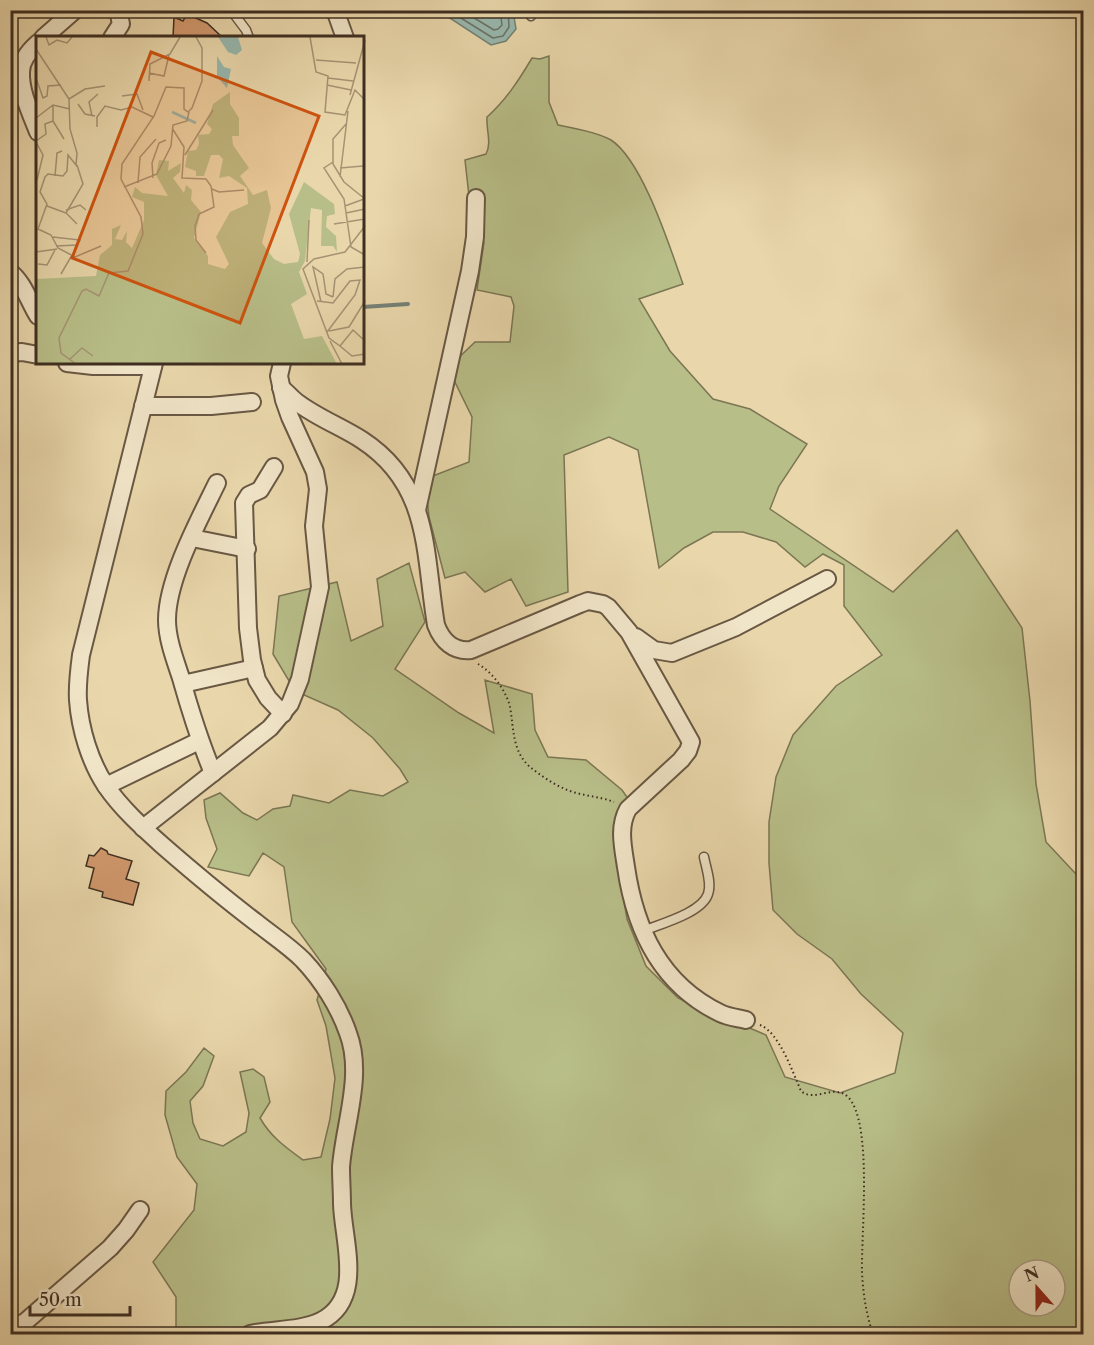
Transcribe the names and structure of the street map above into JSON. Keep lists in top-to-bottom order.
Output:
{
  "scale_bar": "50 m",
  "north": "top"
}
